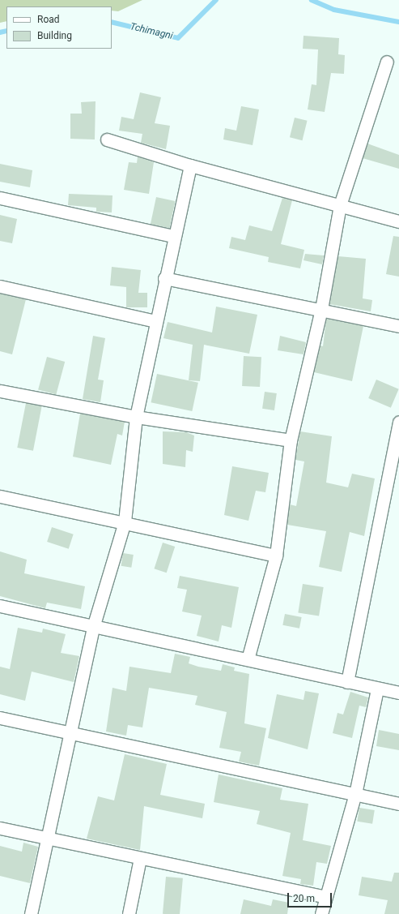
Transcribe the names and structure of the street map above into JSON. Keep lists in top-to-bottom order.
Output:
{
  "water": ["Tchimagni"],
  "legend": ["Road", "Building"],
  "scale_bar": "20 m"
}
